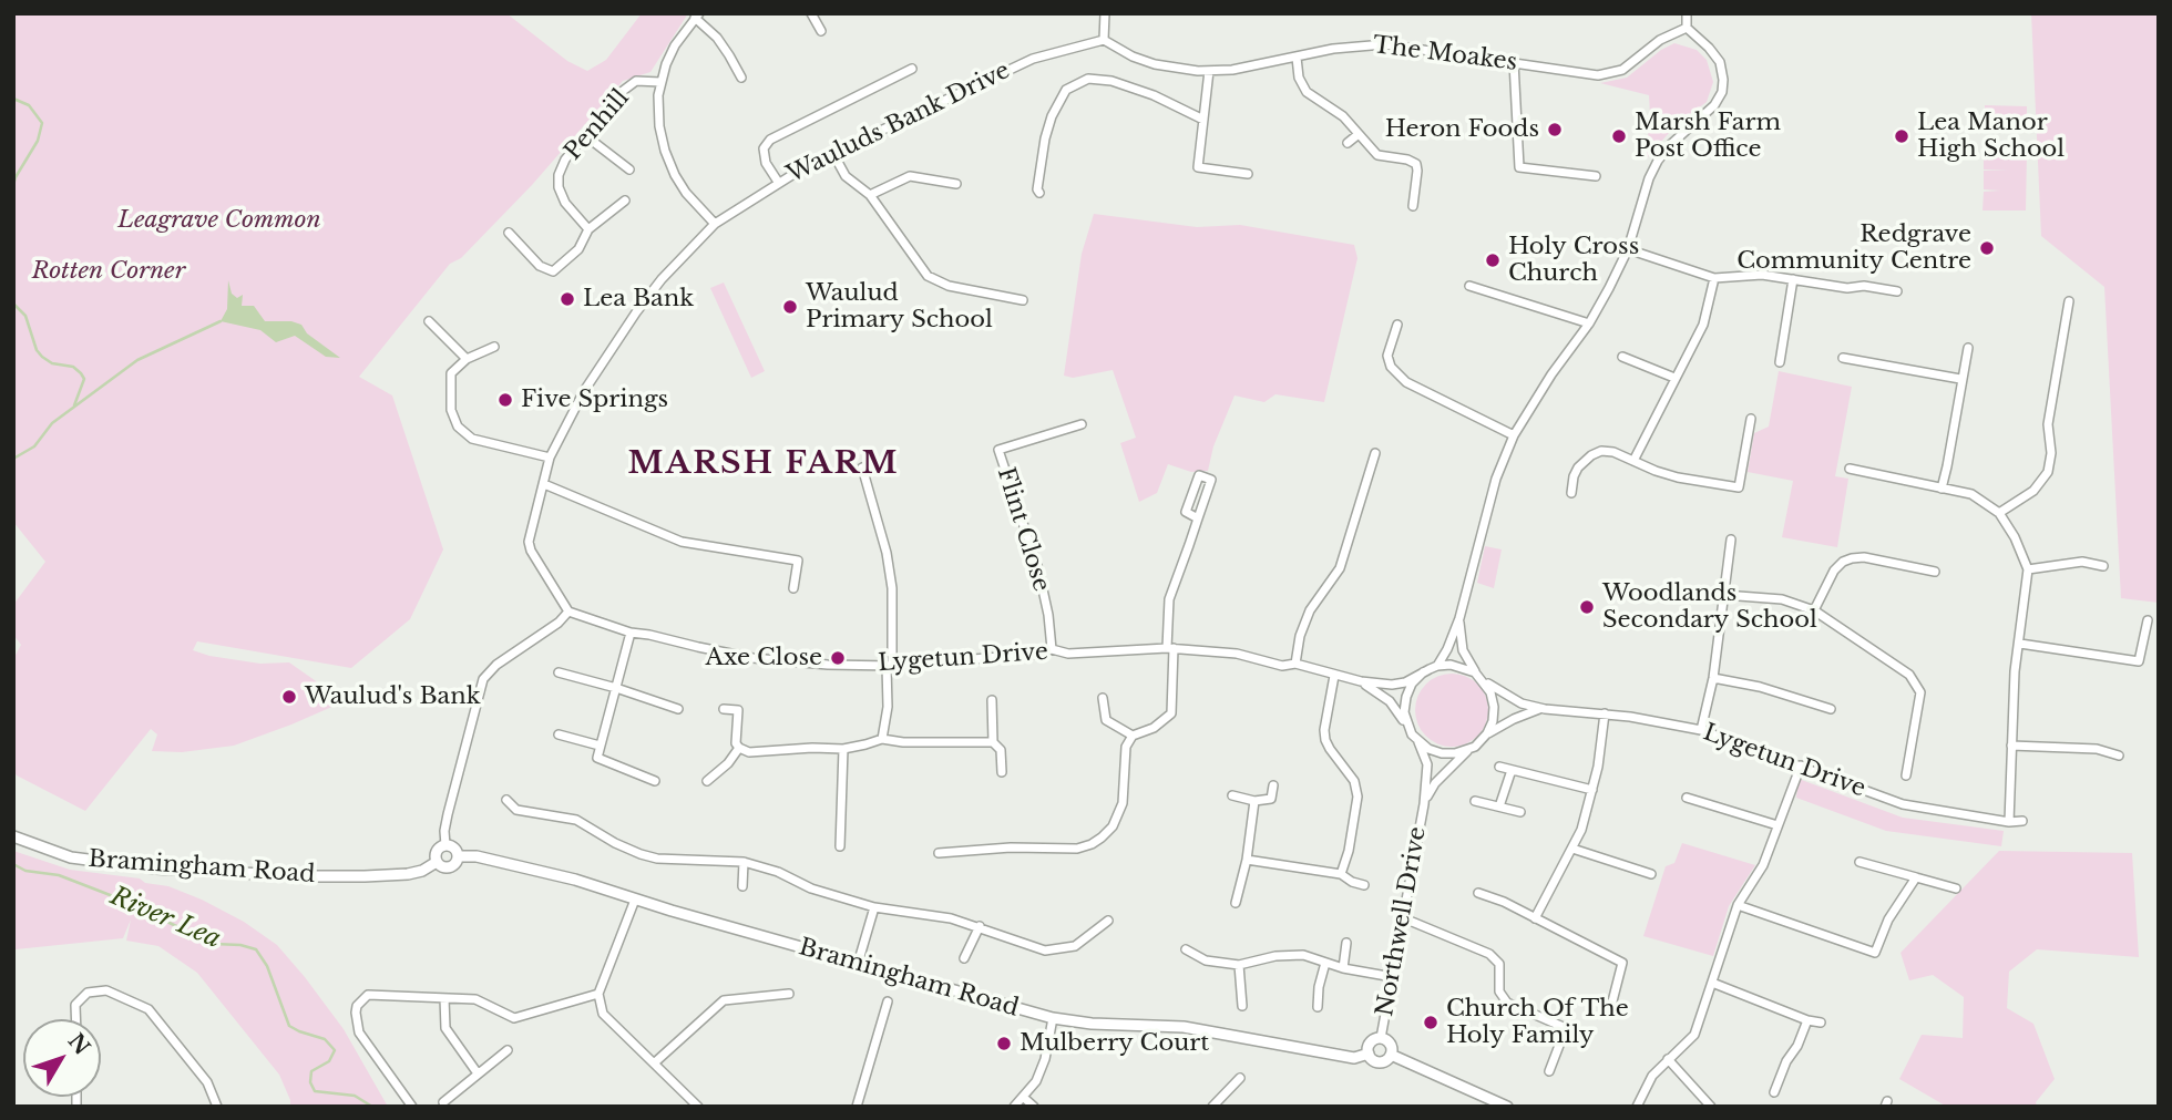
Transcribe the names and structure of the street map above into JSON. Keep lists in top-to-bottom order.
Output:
{
  "streets": {
    "street": [
      "The Moakes",
      "Wauluds Bank Drive",
      "Penhill",
      "Flint Close",
      "Lygetun Drive",
      "Bramingham Road",
      "Northwell Drive"
    ]
  },
  "crossings": [
    ["The Moakes", "Wauluds Bank Drive"],
    ["Wauluds Bank Drive", "Lygetun Drive"],
    ["Flint Close", "Lygetun Drive"],
    ["Lygetun Drive", "Northwell Drive"],
    ["Bramingham Road", "Northwell Drive"]
  ],
  "districts": ["MARSH FARM"],
  "water": ["River Lea"],
  "parks": ["Leagrave Common", "Rotten Corner"],
  "places": [
    "Heron Foods",
    "Marsh Farm Post Office",
    "Lea Manor High School",
    "Redgrave Community Centre",
    "Holy Cross Church",
    "Lea Bank",
    "Waulud Primary School",
    "Five Springs",
    "Woodlands Secondary School",
    "Axe Close",
    "Waulud's Bank",
    "Church Of The Holy Family",
    "Mulberry Court"
  ],
  "north": "top right"
}
